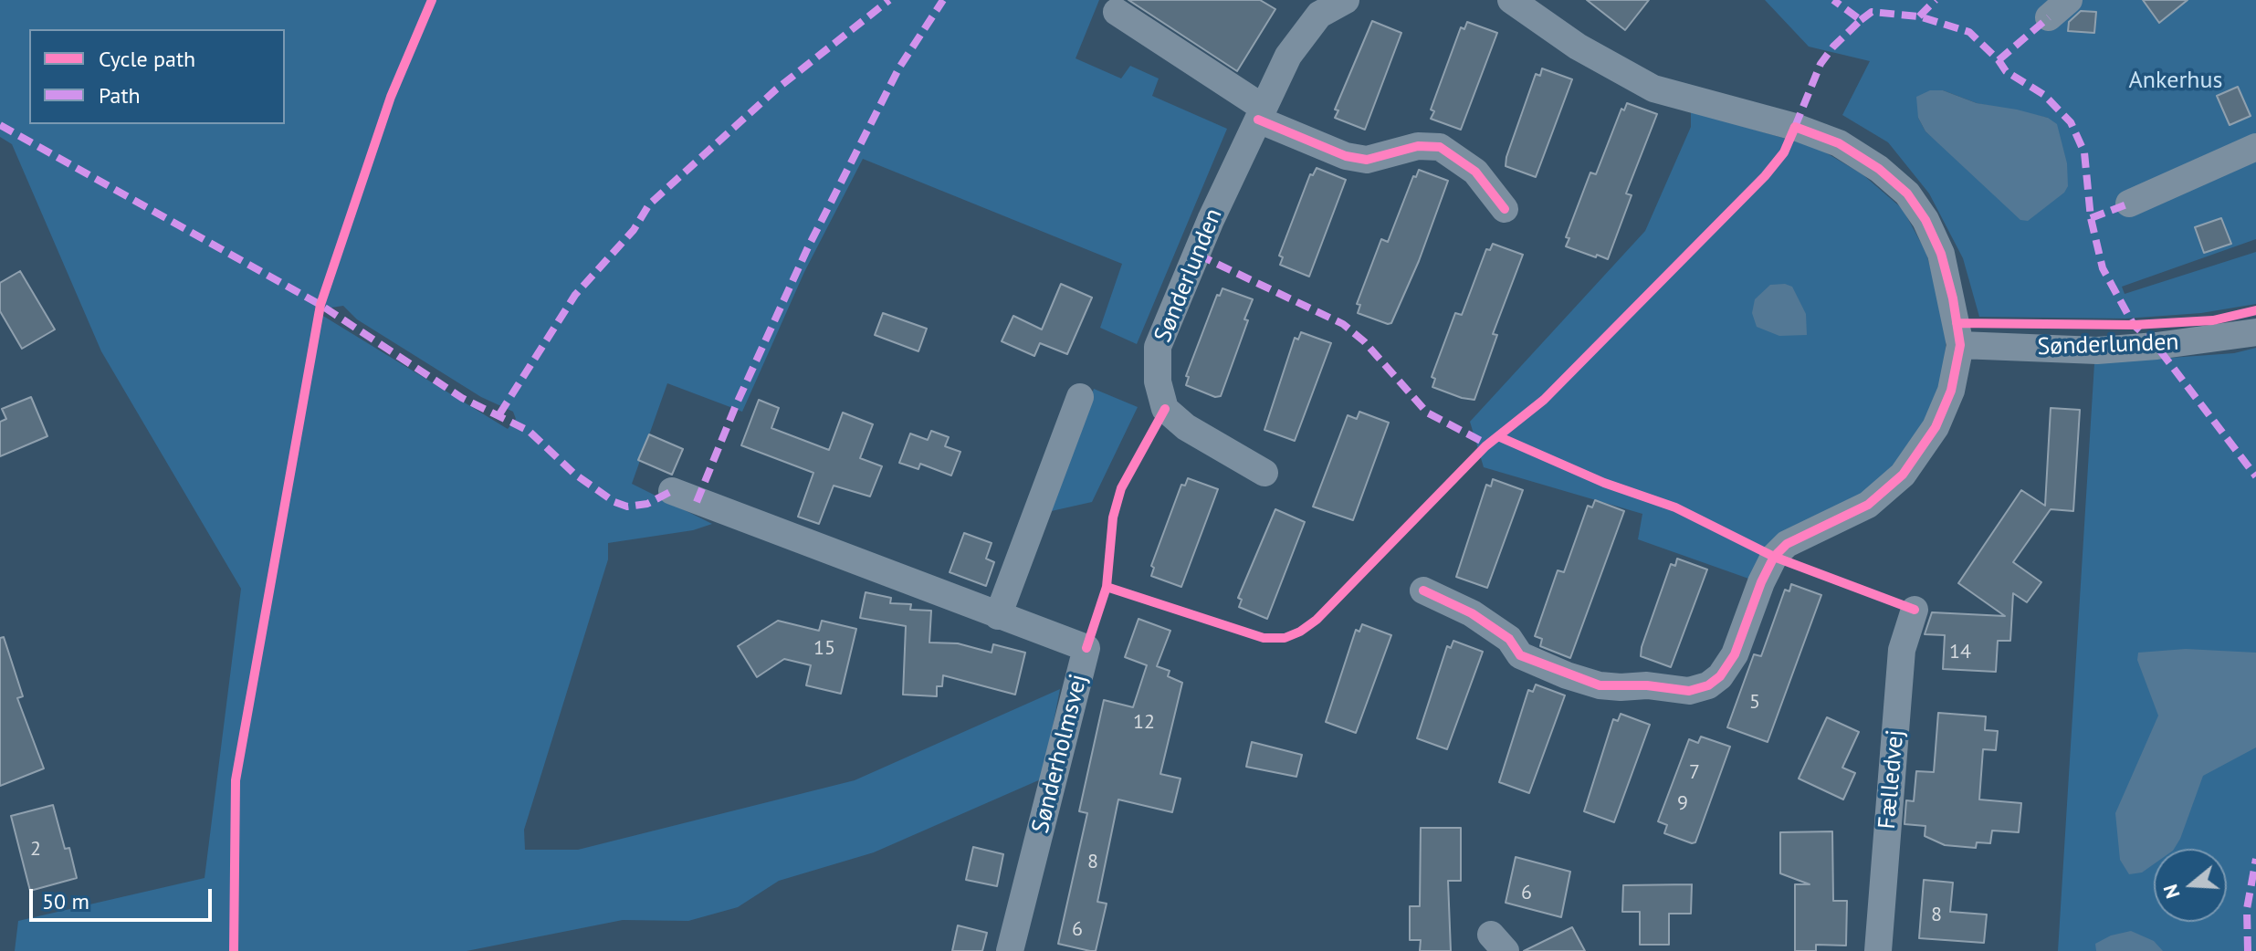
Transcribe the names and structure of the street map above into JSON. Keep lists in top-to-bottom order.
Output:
{
  "streets": {
    "street": ["Sønderlunden", "Sønderholmsvej", "Fælledvej"]
  },
  "parks": ["Ankerhus"],
  "house_numbers": [
    "15",
    "14",
    "5",
    "12",
    "7",
    "9",
    "2",
    "8",
    "6",
    "8",
    "6"
  ],
  "legend": ["Cycle path", "Path"],
  "scale_bar": "50 m",
  "north": "left"
}
